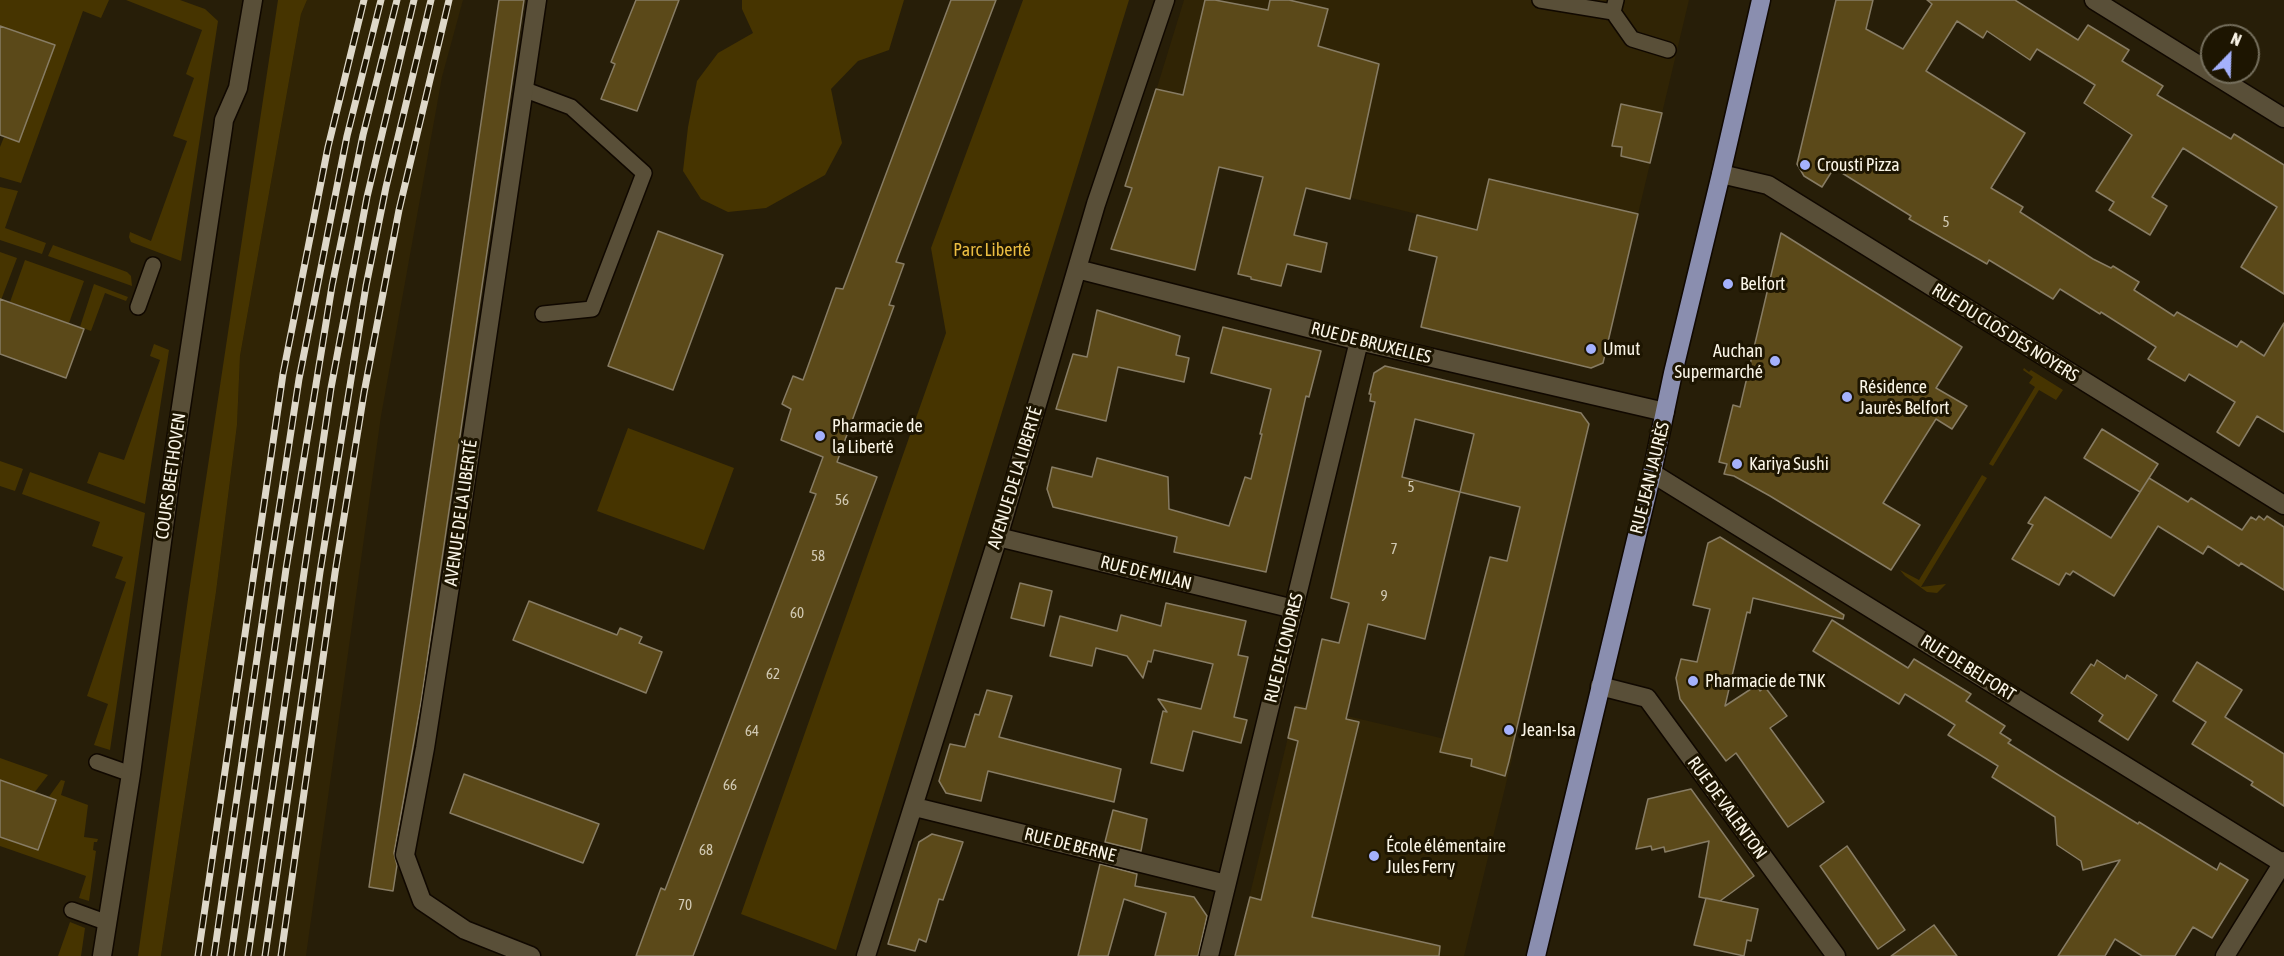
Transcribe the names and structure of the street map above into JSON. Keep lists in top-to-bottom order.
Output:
{
  "streets": {
    "main road": ["RUE JEAN JAURÈS"],
    "street": [
      "RUE DU CLOS DES NOYERS",
      "RUE DE BRUXELLES",
      "COURS BEETHOVEN",
      "AVENUE DE LA LIBERTÉ",
      "RUE DE MILAN",
      "RUE DE LONDRES",
      "RUE DE BELFORT",
      "RUE DE VALENTON",
      "RUE DE BERNE"
    ]
  },
  "crossings": [
    ["RUE DU CLOS DES NOYERS", "RUE JEAN JAURÈS"],
    ["RUE DE BRUXELLES", "AVENUE DE LA LIBERTÉ"],
    ["RUE DE BRUXELLES", "RUE JEAN JAURÈS"],
    ["RUE DE BRUXELLES", "RUE DE LONDRES"],
    ["AVENUE DE LA LIBERTÉ", "RUE DE MILAN"],
    ["AVENUE DE LA LIBERTÉ", "RUE DE BERNE"],
    ["RUE JEAN JAURÈS", "RUE DE BELFORT"],
    ["RUE JEAN JAURÈS", "RUE DE VALENTON"],
    ["RUE DE MILAN", "RUE DE LONDRES"],
    ["RUE DE LONDRES", "RUE DE BERNE"]
  ],
  "parks": ["Parc Liberté"],
  "places": [
    "Crousti Pizza",
    "Belfort",
    "Umut",
    "Auchan Supermarché",
    "Résidence Jaurès Belfort",
    "Pharmacie de la Liberté",
    "Kariya Sushi",
    "Pharmacie de TNK",
    "Jean-Isa",
    "École élémentaire Jules Ferry"
  ],
  "house_numbers": [
    "5",
    "5",
    "56",
    "7",
    "58",
    "9",
    "60",
    "62",
    "64",
    "66",
    "68",
    "70"
  ],
  "north": "top right"
}
